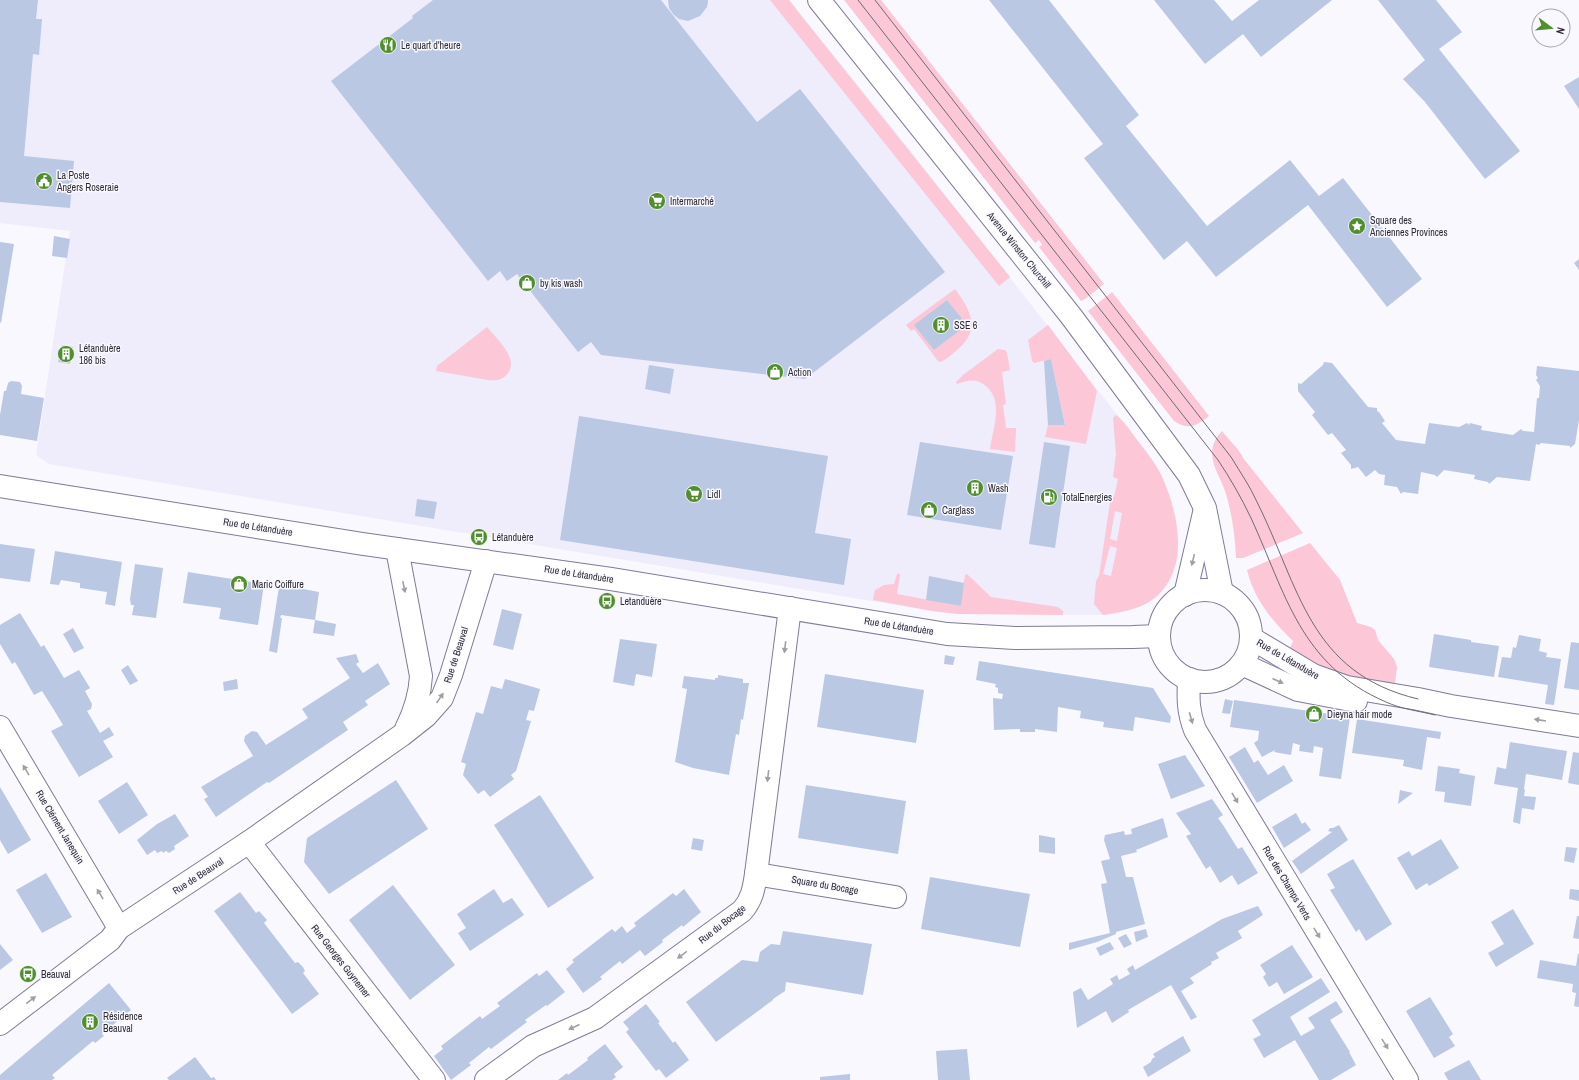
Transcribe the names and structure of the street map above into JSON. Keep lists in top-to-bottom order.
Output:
{
  "streets": {
    "street": [
      "Avenue Winston Churchill",
      "Rue de Létanduère",
      "Rue de Beauval",
      "Rue Clément Janequin",
      "Rue des Champs Verts",
      "Square du Bocage",
      "Rue du Bocage",
      "Rue Georges Guynemer"
    ]
  },
  "crossings": [
    ["Avenue Winston Churchill", "Rue de Létanduère"],
    ["Avenue Winston Churchill", "Rue des Champs Verts"],
    ["Rue de Létanduère", "Rue de Beauval"],
    ["Rue de Létanduère", "Rue des Champs Verts"],
    ["Rue de Létanduère", "Rue du Bocage"],
    ["Rue de Beauval", "Rue Clément Janequin"],
    ["Rue de Beauval", "Rue Georges Guynemer"],
    ["Square du Bocage", "Rue du Bocage"]
  ],
  "one_way": ["Rue Clément Janequin", "Rue des Champs Verts", "Rue du Bocage"],
  "places": {
    "restaurant": ["Le quart d'heure"],
    "public building": ["La Poste Angers Roseraie"],
    "supermarket": ["Intermarché", "Lidl"],
    "place": ["Square des Anciennes Provinces"],
    "shop": [
      "by kis wash",
      "Action",
      "Carglass",
      "Maric Coiffure",
      "Dieyna hair mode"
    ],
    "building": [
      "SSE 6",
      "Létanduère 186 bis",
      "Wash",
      "Résidence Beauval"
    ],
    "fuel station": ["TotalEnergies"],
    "bus stop": ["Létanduère", "Letanduère", "Beauval"]
  },
  "north": "right"
}
